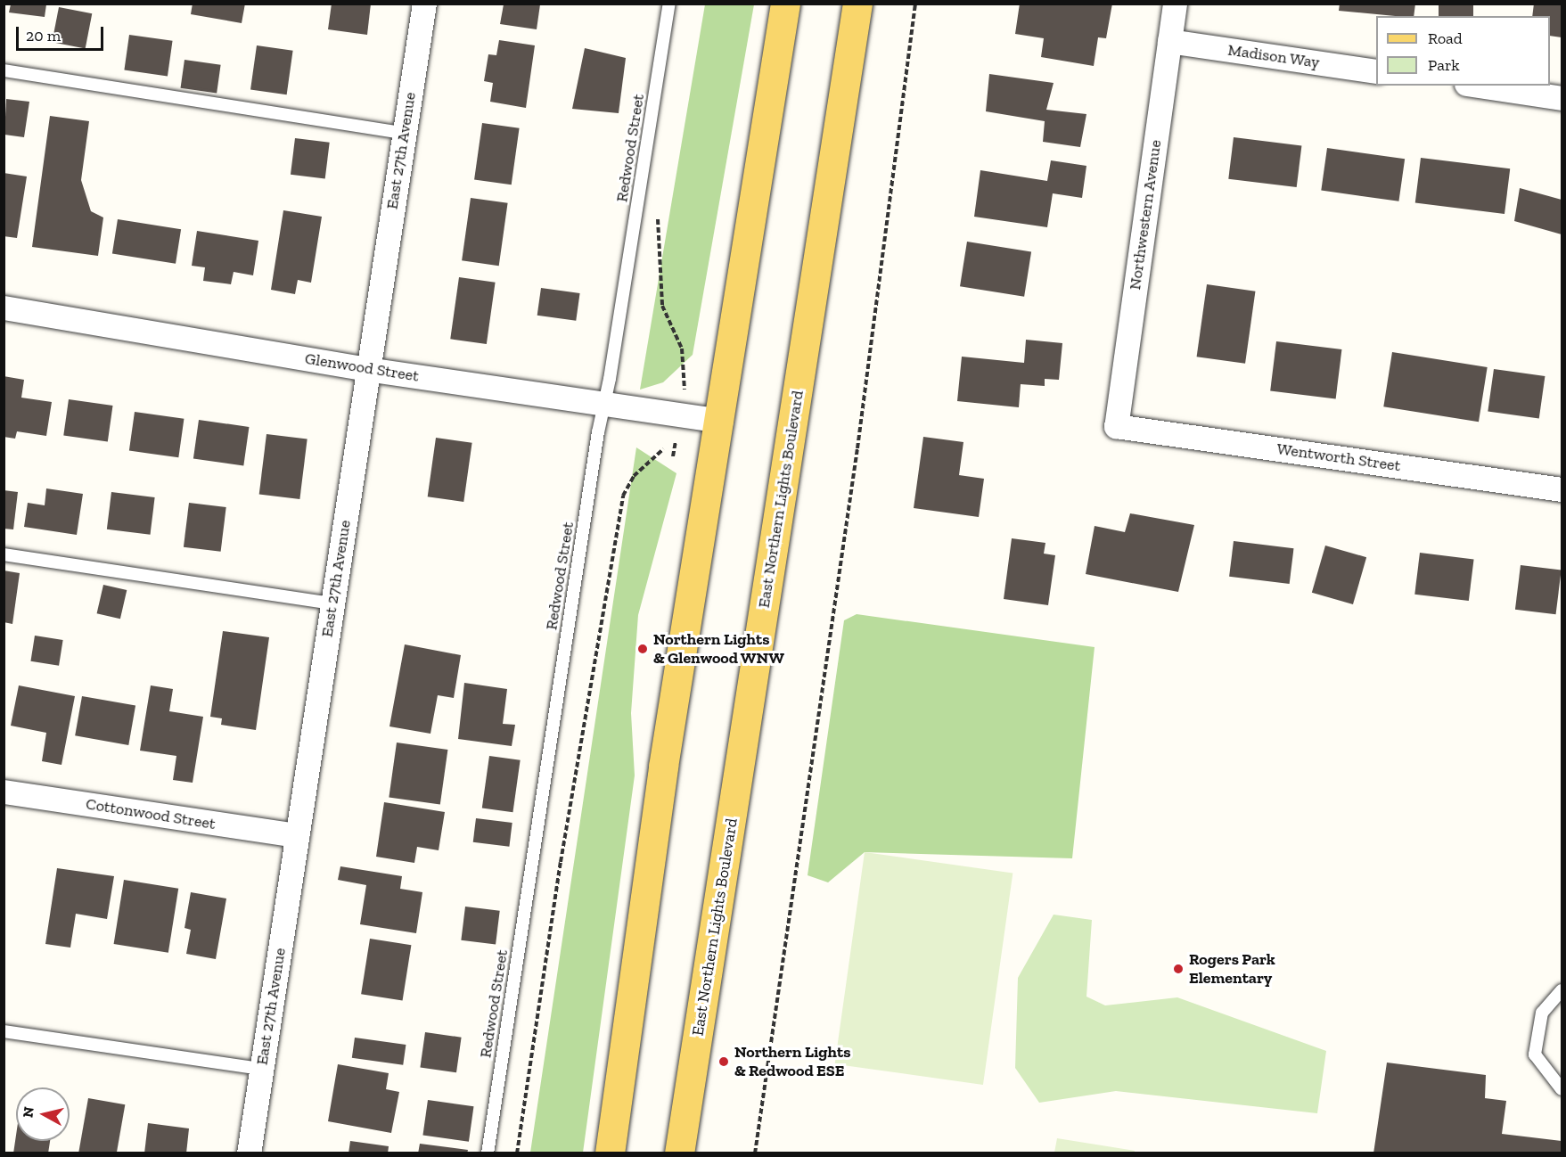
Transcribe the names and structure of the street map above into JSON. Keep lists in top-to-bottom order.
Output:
{
  "streets": {
    "main road": ["East Northern Lights Boulevard"],
    "street": [
      "Madison Way",
      "East 27th Avenue",
      "Northwestern Avenue",
      "Glenwood Street",
      "Wentworth Street",
      "Cottonwood Street"
    ],
    "lane": ["Redwood Street"]
  },
  "crossings": [
    ["Madison Way", "Northwestern Avenue"],
    ["Redwood Street", "Glenwood Street"],
    ["East 27th Avenue", "Glenwood Street"],
    ["East 27th Avenue", "Cottonwood Street"],
    ["Northwestern Avenue", "Wentworth Street"]
  ],
  "places": ["Northern Lights & Glenwood WNW", "Rogers Park Elementary", "Northern Lights & Redwood ESE"],
  "legend": ["Road", "Park"],
  "scale_bar": "20 m",
  "north": "left"
}
